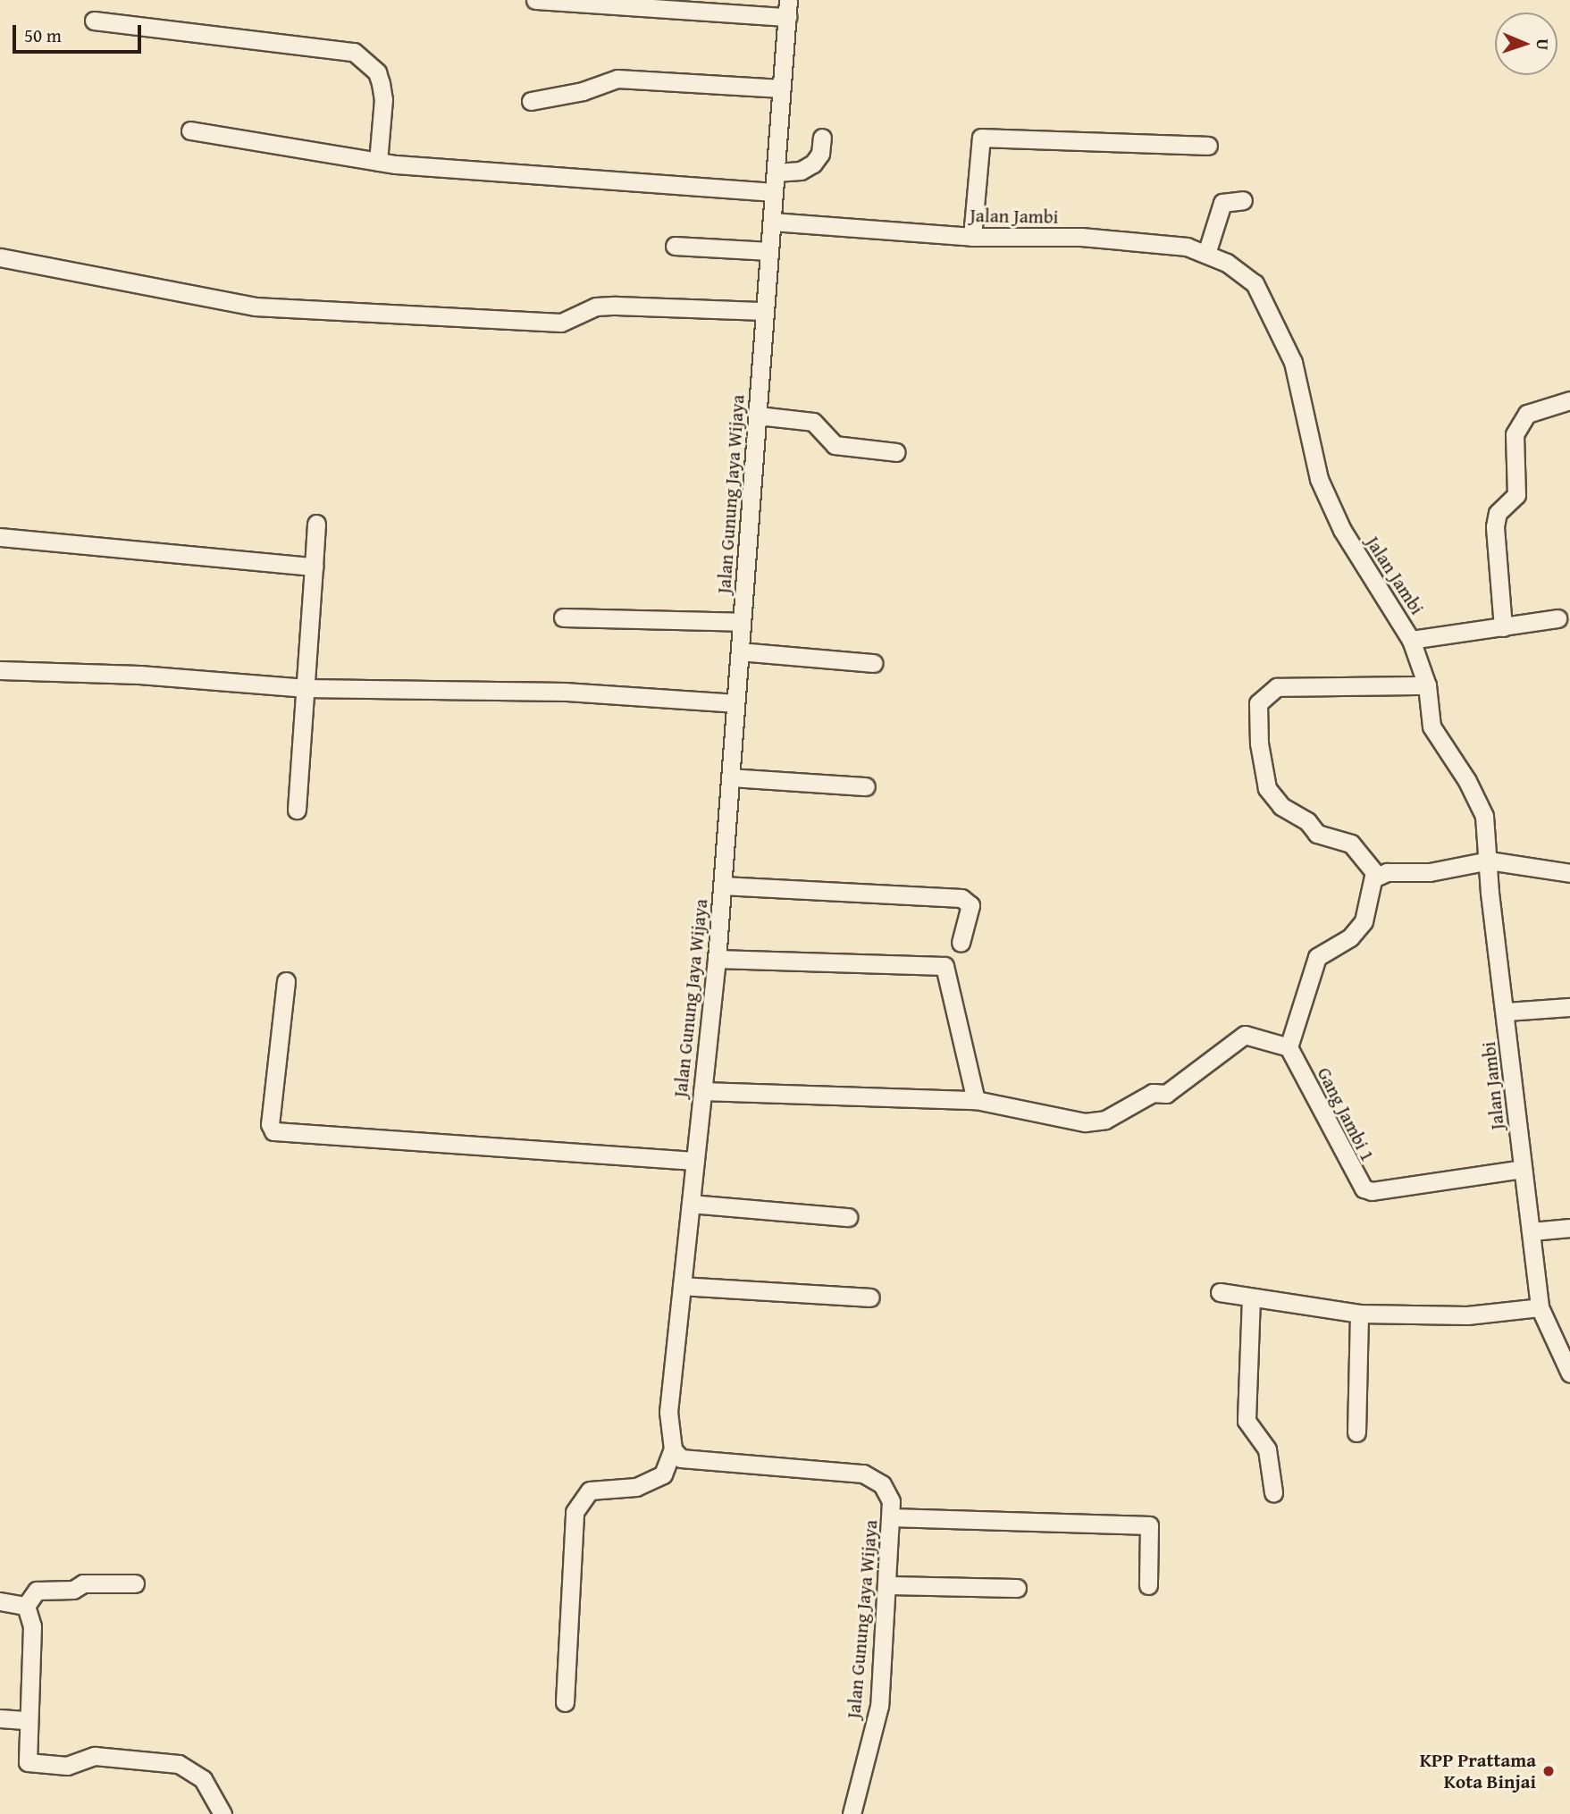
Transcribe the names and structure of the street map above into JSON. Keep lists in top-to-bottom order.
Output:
{
  "streets": {
    "street": ["Jalan Jambi", "Jalan Gunung Jaya Wijaya", "Gang Jambi 1"]
  },
  "crossings": [
    ["Jalan Jambi", "Jalan Gunung Jaya Wijaya"],
    ["Jalan Jambi", "Gang Jambi 1"]
  ],
  "places": ["KPP Prattama Kota Binjai"],
  "scale_bar": "50 m",
  "north": "right"
}
